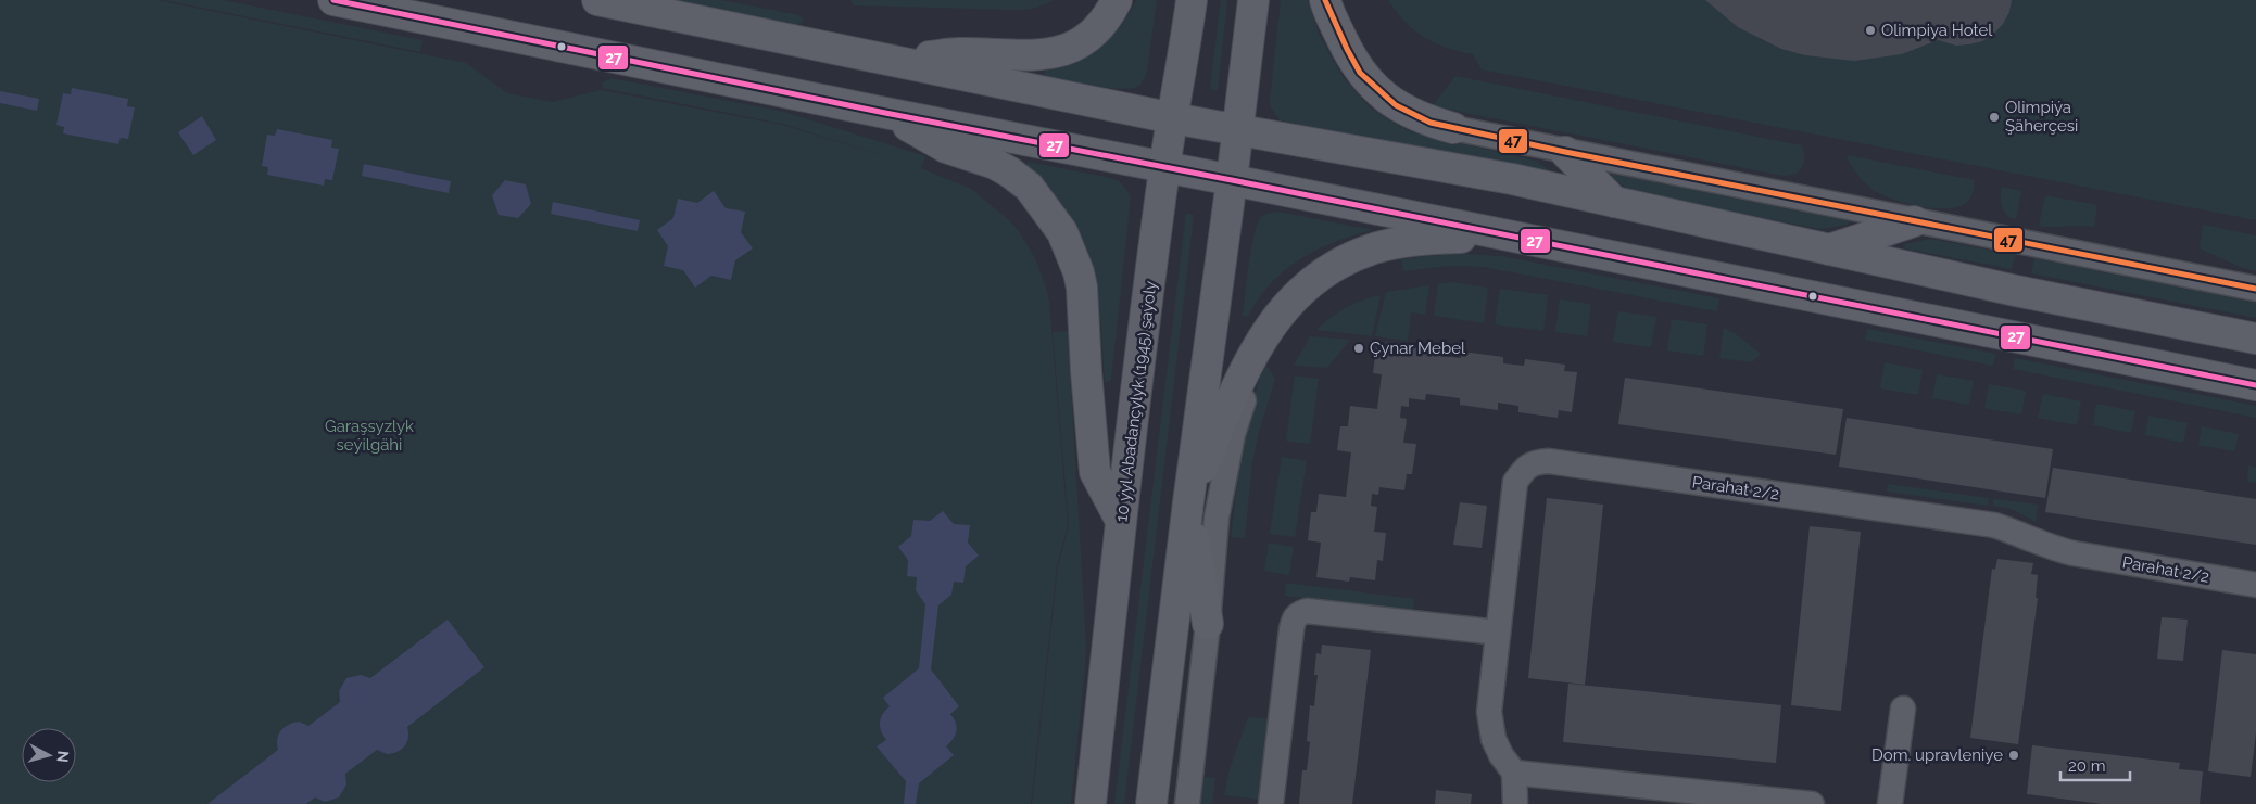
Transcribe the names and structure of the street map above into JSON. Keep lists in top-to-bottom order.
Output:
{
  "streets": {
    "main road": ["10 ýyl Abadançylyk (1945) şaýoly"],
    "street": ["Parahat 2/2"]
  },
  "parks": ["Garaşsyzlyk seýilgähi"],
  "places": [
    "Olimpiya Hotel",
    "Olimpiýa Şäherçesi",
    "Çynar Mebel",
    "Dom. upravleniye"
  ],
  "lines": ["transit line 27", "transit line 47"],
  "scale_bar": "20 m",
  "north": "right"
}
